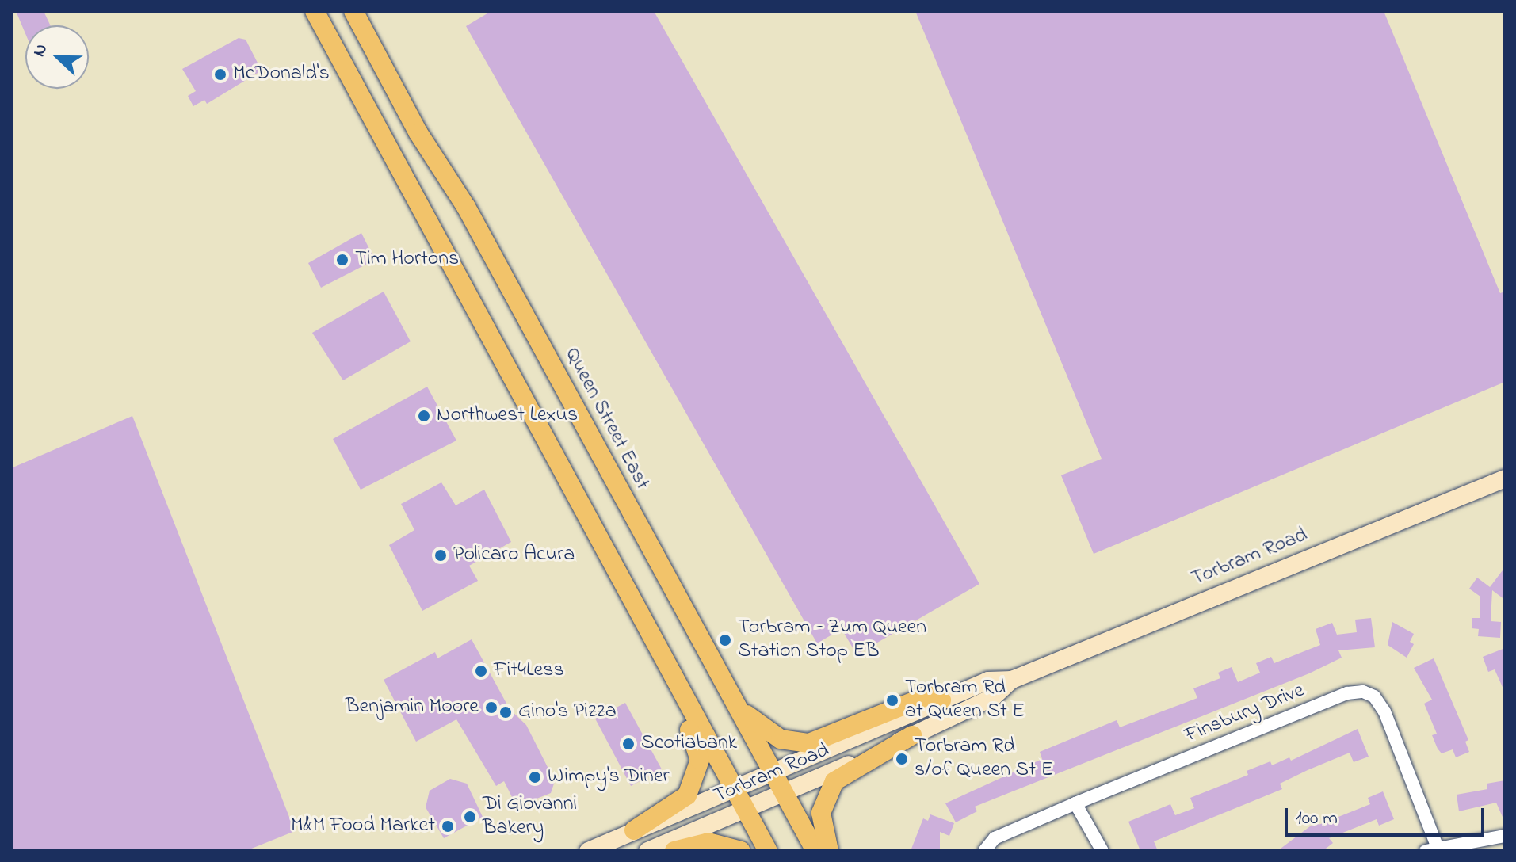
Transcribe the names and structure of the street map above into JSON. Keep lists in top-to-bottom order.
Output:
{
  "streets": {
    "main road": ["Queen Street East", "Torbram Road"],
    "street": ["Finsbury Drive"]
  },
  "crossings": [
    ["Queen Street East", "Torbram Road"]
  ],
  "places": [
    "McDonald's",
    "Tim Hortons",
    "Northwest Lexus",
    "Policaro Acura",
    "Torbram - Zum Queen Station Stop EB",
    "Fit4Less",
    "Torbram Rd at Queen St E",
    "Benjamin Moore",
    "Gino's Pizza",
    "Scotiabank",
    "Torbram Rd s/of Queen St E",
    "Wimpy's Diner",
    "Di Giovanni Bakery",
    "M&M Food Market"
  ],
  "scale_bar": "100 m",
  "north": "left"
}
